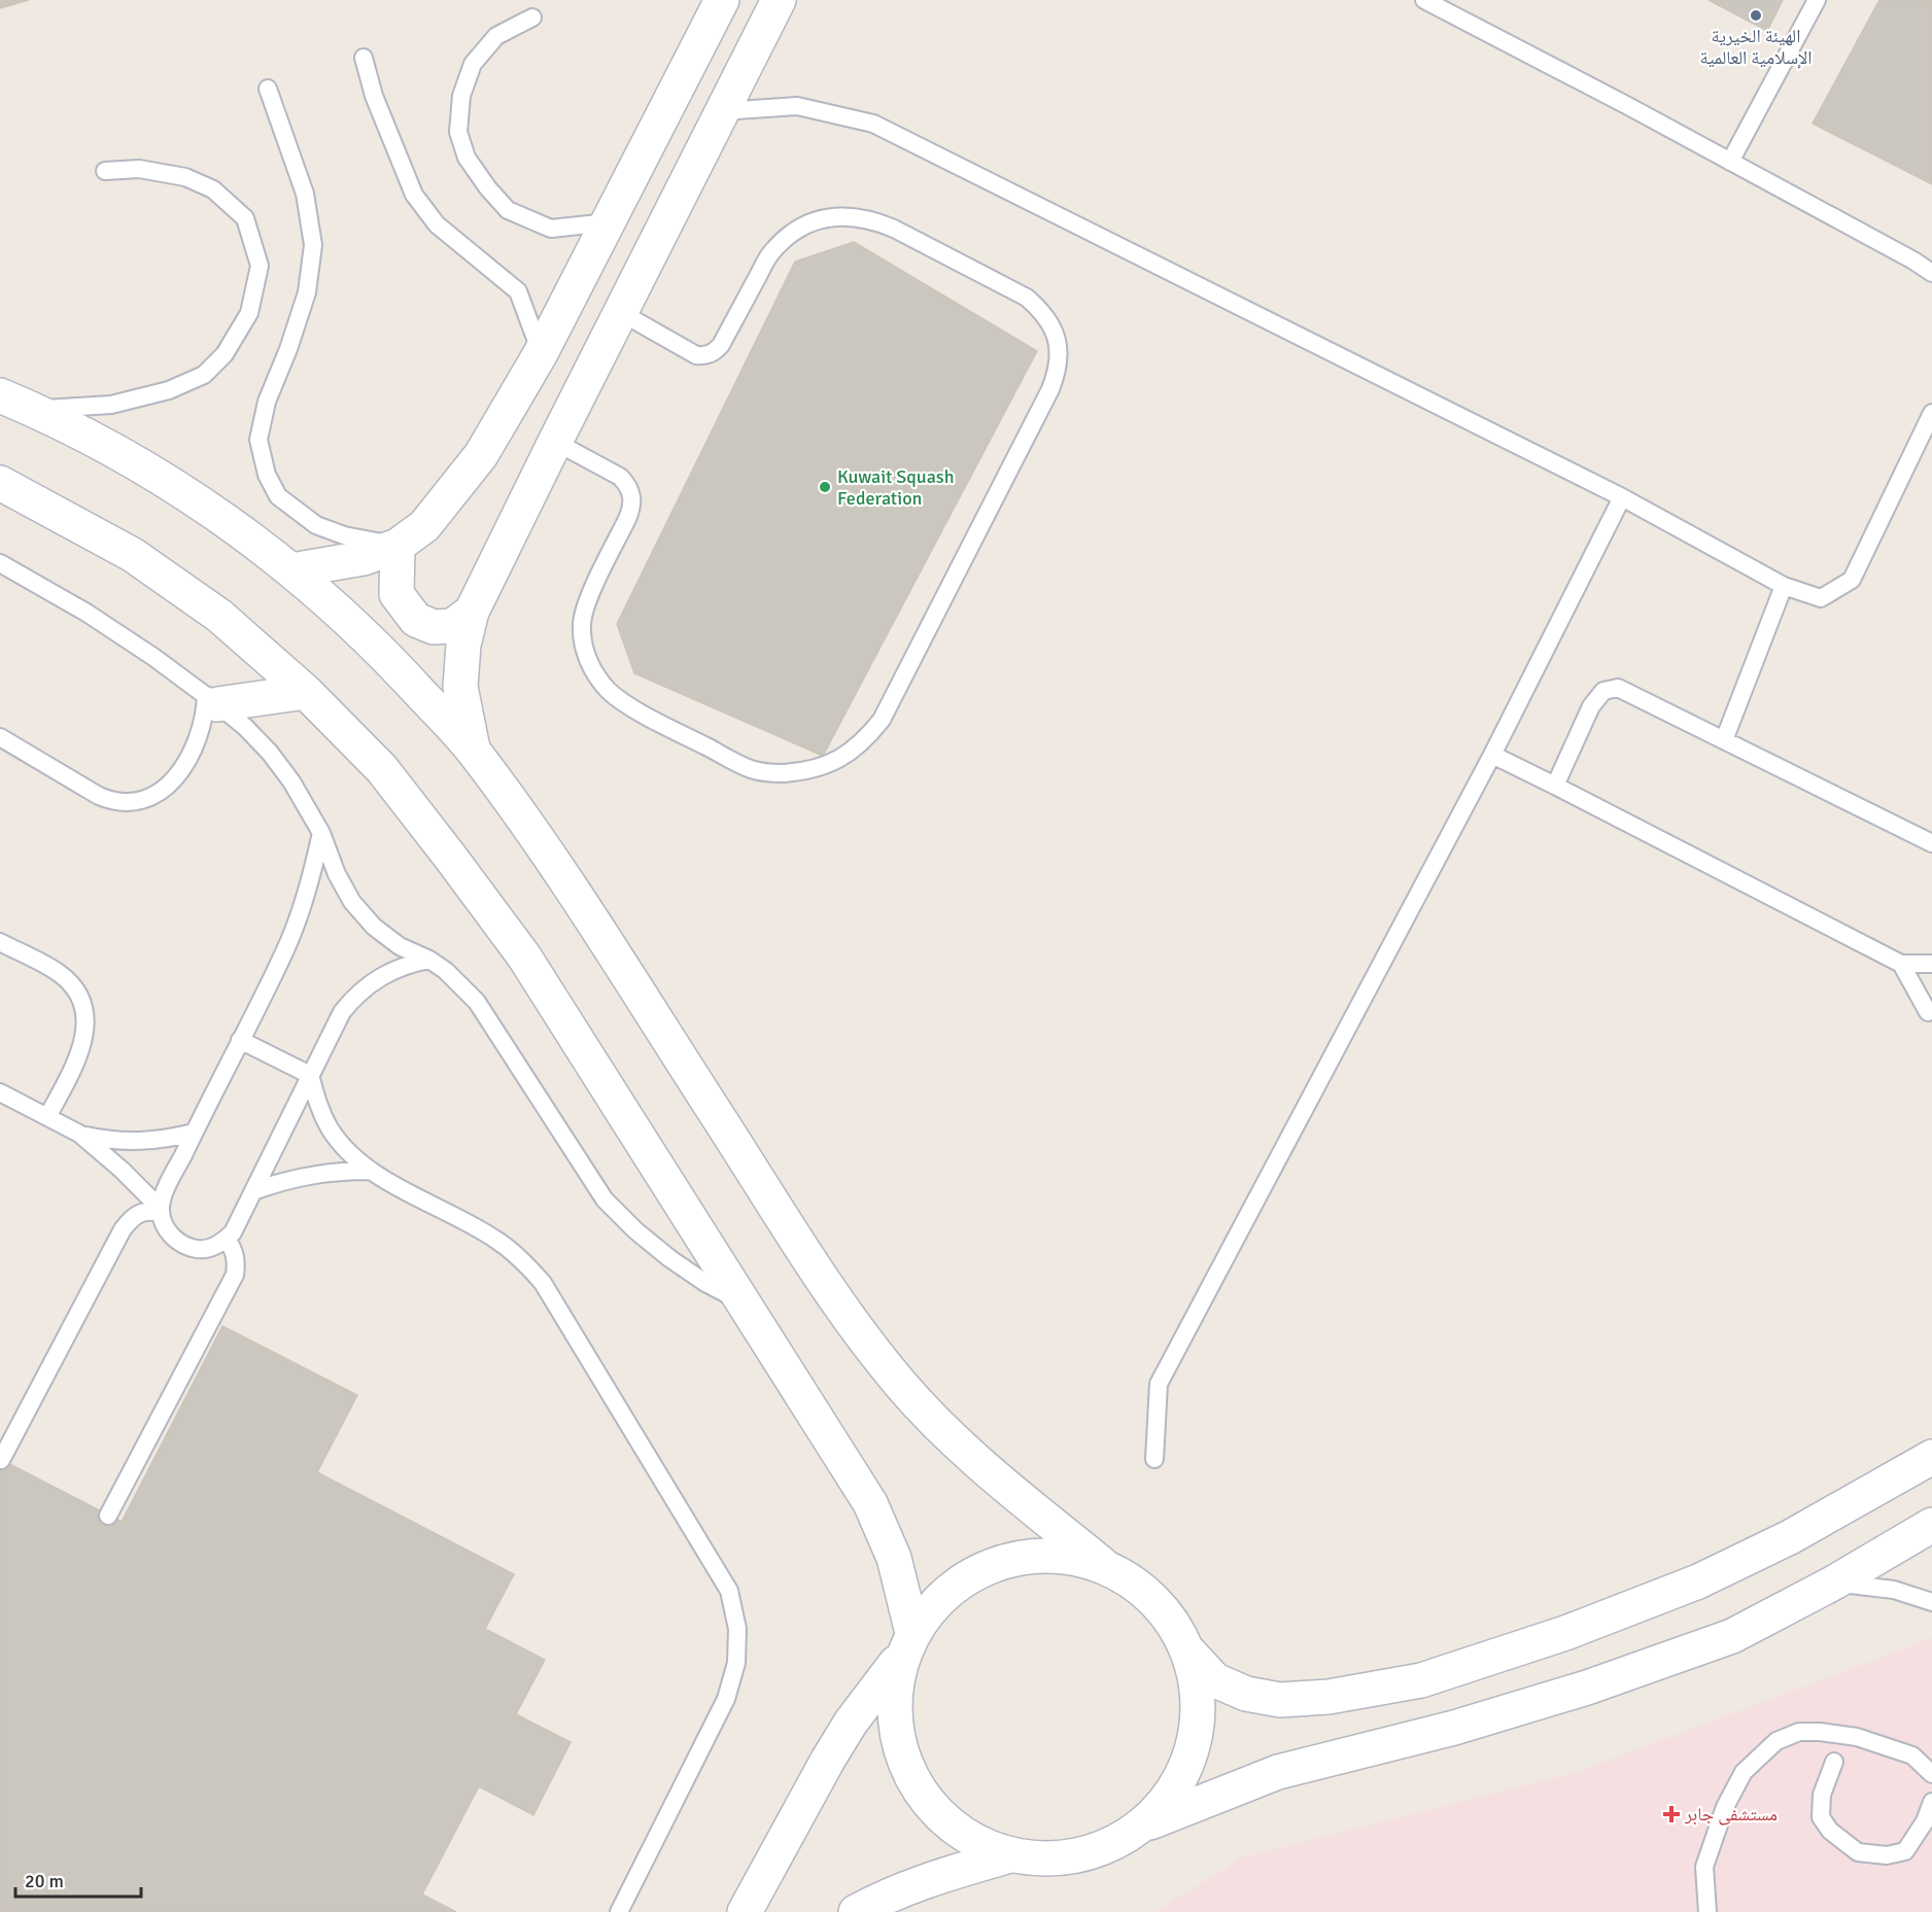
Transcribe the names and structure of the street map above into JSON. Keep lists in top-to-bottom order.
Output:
{
  "places": {
    "other": ["الهيئة الخيرية الإسلامية العالمية", "Kuwait Squash Federation"],
    "health": ["مستشفى جابر"]
  },
  "scale_bar": "20 m"
}
